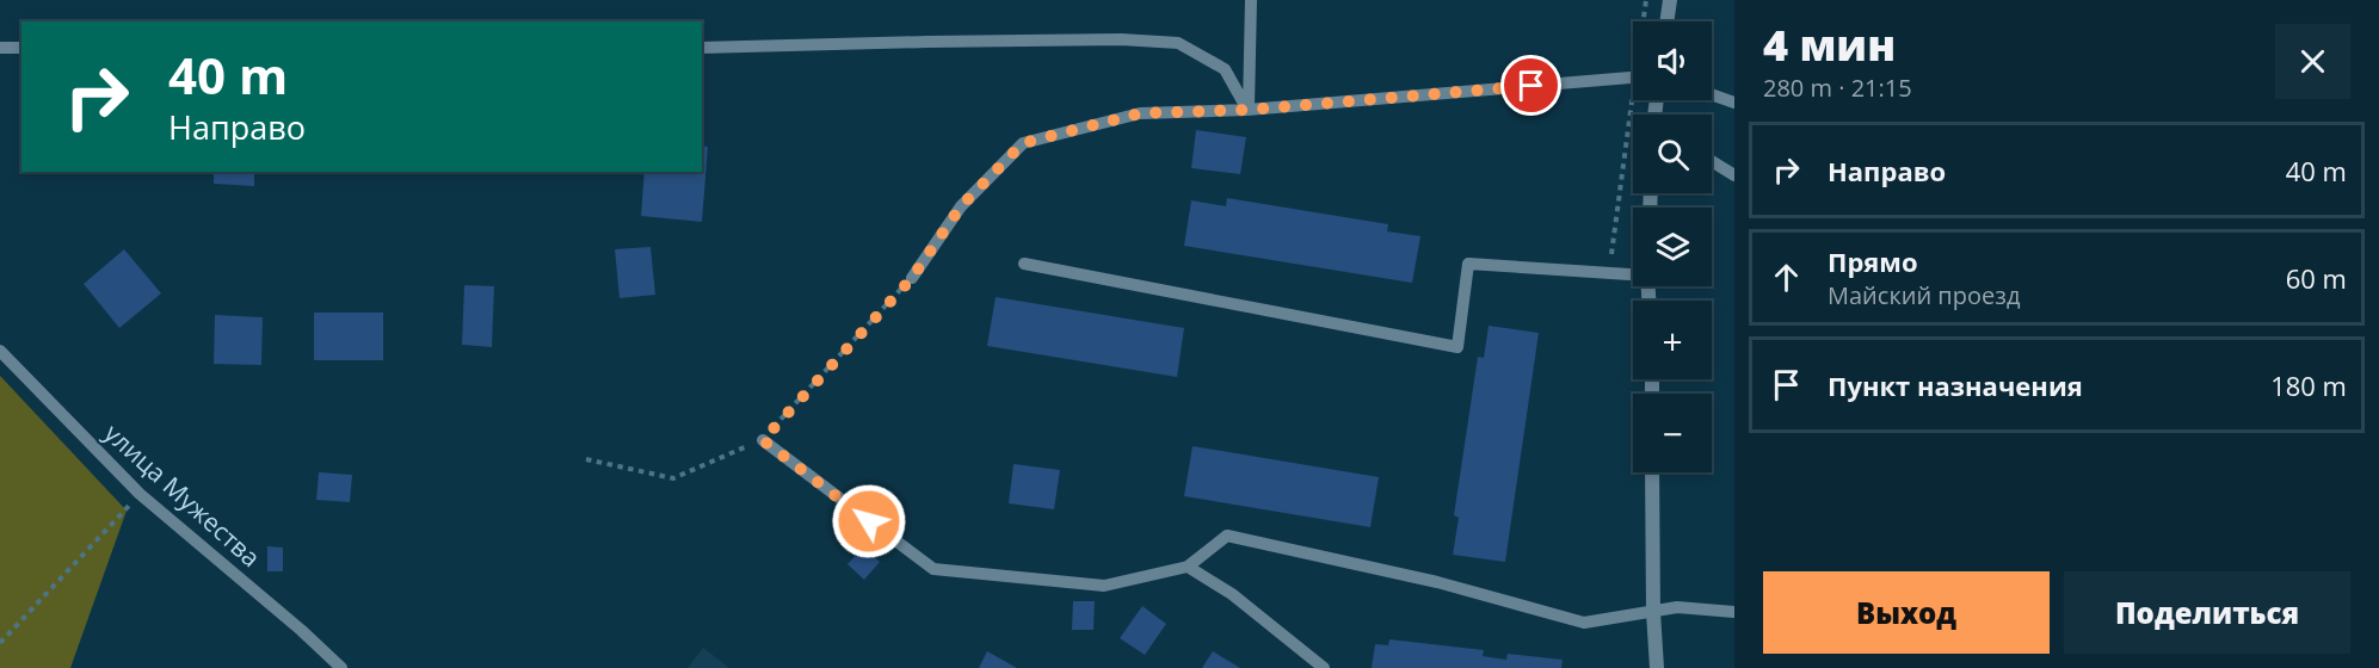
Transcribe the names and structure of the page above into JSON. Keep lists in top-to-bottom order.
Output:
{
  "streets": {
    "lane": ["улица Мужества"]
  },
  "page": {
    "heading": ["4 мин", "280 m · 21:15"],
    "map_buttons": ["+", "−"],
    "turn": ["40 m", "Направо"],
    "list": [
      {
        "name": "Направо",
        "value": "40 m"
      },
      {
        "name": "Прямо",
        "note": "Майский проезд",
        "value": "60 m"
      },
      {
        "name": "Пункт назначения",
        "value": "180 m"
      }
    ],
    "buttons": ["Выход", "Поделиться"]
  }
}
